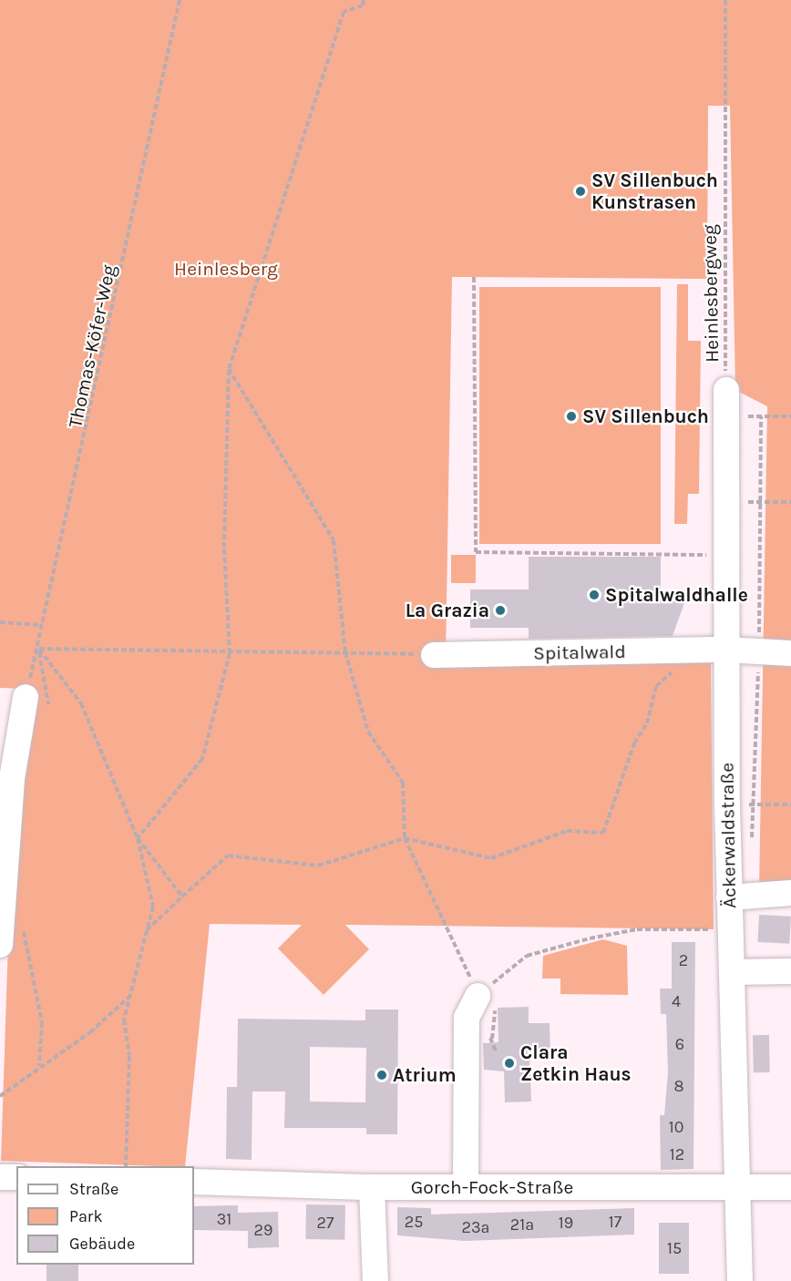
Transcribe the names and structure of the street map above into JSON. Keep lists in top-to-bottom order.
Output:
{
  "streets": {
    "street": ["Spitalwald", "Äckerwaldstraße", "Gorch-Fock-Straße"],
    "path": ["Heinlesbergweg", "Thomas-Köfer-Weg"]
  },
  "crossings": [
    ["Heinlesbergweg", "Äckerwaldstraße"],
    ["Spitalwald", "Äckerwaldstraße"],
    ["Äckerwaldstraße", "Gorch-Fock-Straße"]
  ],
  "parks": ["Heinlesberg"],
  "places": [
    "SV Sillenbuch Kunstrasen",
    "SV Sillenbuch",
    "Spitalwaldhalle",
    "La Grazia",
    "Clara Zetkin Haus",
    "Atrium"
  ],
  "house_numbers": [
    "2",
    "4",
    "6",
    "8",
    "10",
    "12",
    "31",
    "25",
    "17",
    "27",
    "19",
    "21a",
    "23a",
    "29",
    "15"
  ],
  "legend": ["Straße", "Park", "Gebäude"]
}
